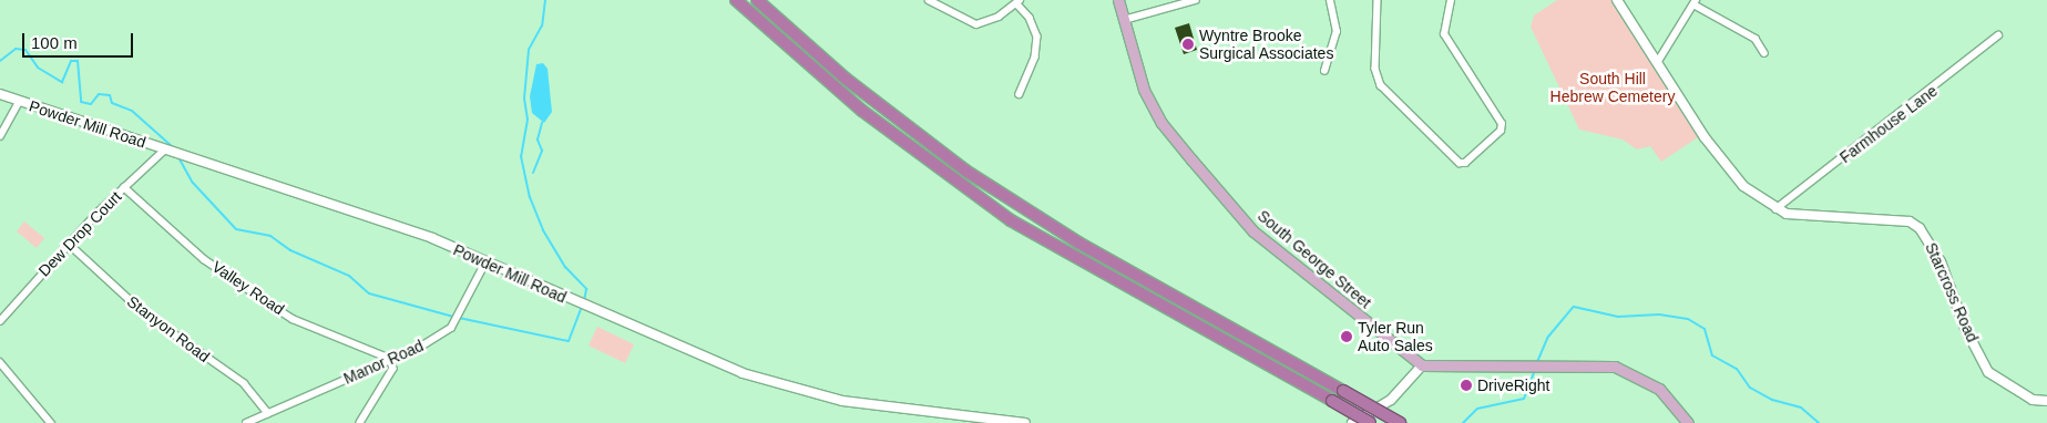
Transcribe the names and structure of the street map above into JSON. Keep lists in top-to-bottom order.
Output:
{
  "streets": {
    "main road": ["South George Street"],
    "street": [
      "Powder Mill Road",
      "Farmhouse Lane",
      "Dew Drop Court",
      "Valley Road",
      "Starcross Road",
      "Stanyon Road",
      "Manor Road"
    ]
  },
  "crossings": [
    ["Powder Mill Road", "Dew Drop Court"],
    ["Powder Mill Road", "Manor Road"],
    ["Farmhouse Lane", "Starcross Road"],
    ["Dew Drop Court", "Valley Road"],
    ["Dew Drop Court", "Stanyon Road"],
    ["Valley Road", "Manor Road"],
    ["Stanyon Road", "Manor Road"]
  ],
  "parks": ["South Hill Hebrew Cemetery"],
  "places": ["Wyntre Brooke Surgical Associates", "Tyler Run Auto Sales", "DriveRight"],
  "scale_bar": "100 m"
}
